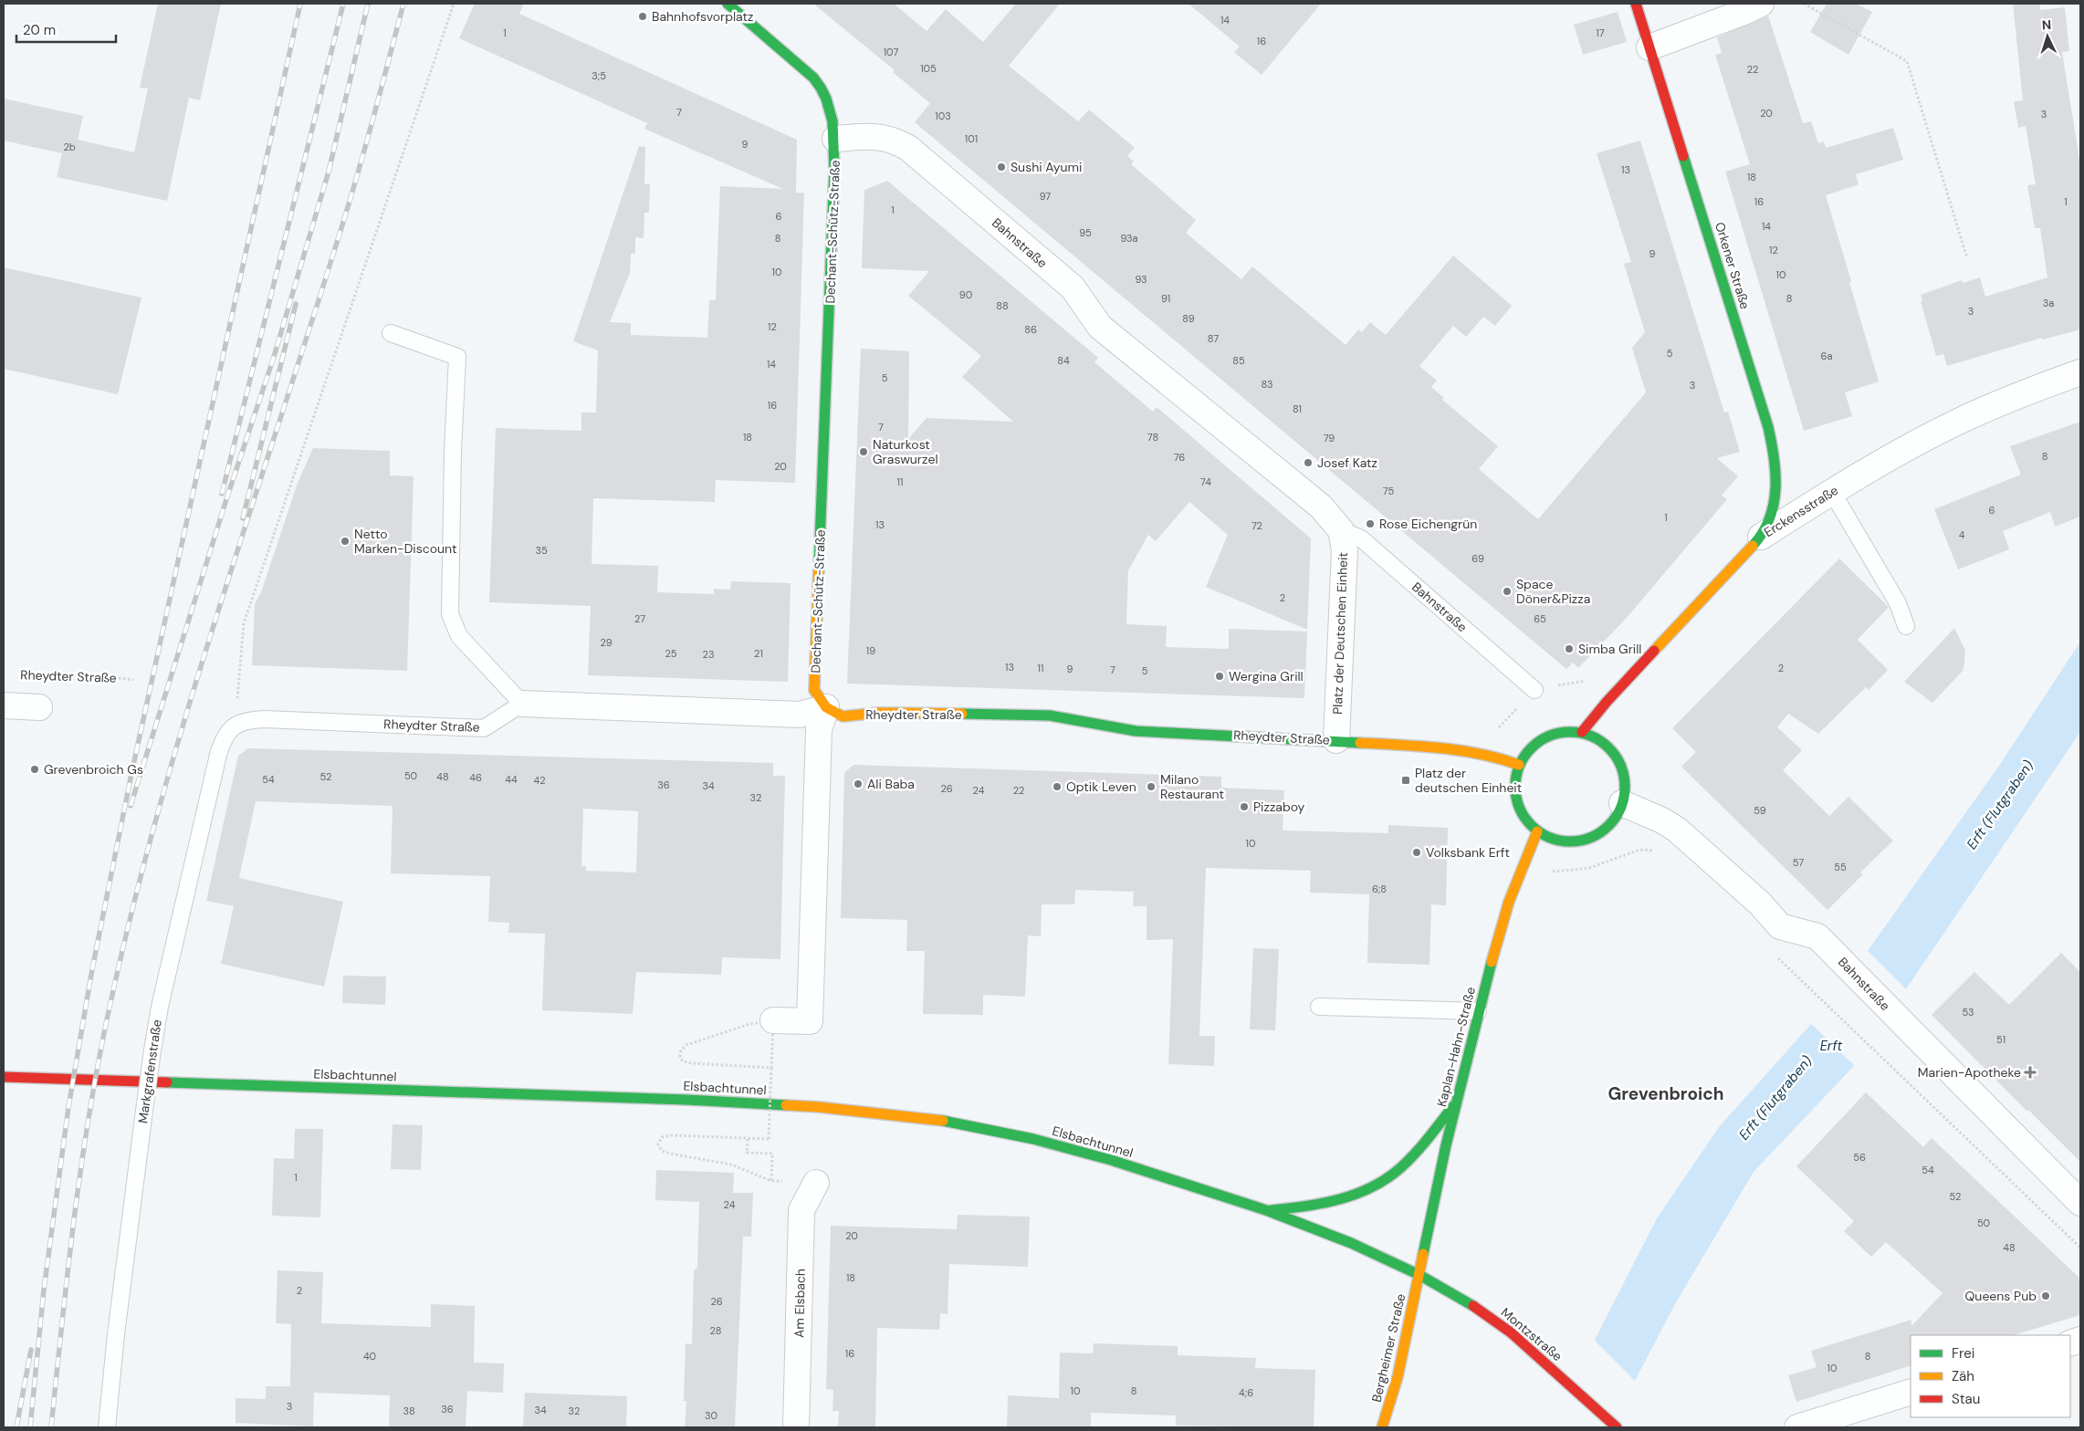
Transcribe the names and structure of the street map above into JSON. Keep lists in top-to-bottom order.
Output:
{
  "streets": {
    "street": [
      "Dechant-Schütz-Straße",
      "Bahnstraße",
      "Orkener Straße",
      "Erckensstraße",
      "Platz der Deutschen Einheit",
      "Rheydter Straße",
      "Kaplan-Hahn-Straße",
      "Elsbachtunnel",
      "Am Elsbach",
      "Montzstraße",
      "Bergheimer Straße"
    ],
    "lane": ["Markgrafenstraße"]
  },
  "crossings": [
    ["Dechant-Schütz-Straße", "Bahnstraße"],
    ["Dechant-Schütz-Straße", "Rheydter Straße"],
    ["Bahnstraße", "Erckensstraße"],
    ["Bahnstraße", "Platz der Deutschen Einheit"],
    ["Bahnstraße", "Rheydter Straße"],
    ["Bahnstraße", "Kaplan-Hahn-Straße"],
    ["Orkener Straße", "Erckensstraße"],
    ["Erckensstraße", "Rheydter Straße"],
    ["Erckensstraße", "Kaplan-Hahn-Straße"],
    ["Platz der Deutschen Einheit", "Rheydter Straße"],
    ["Rheydter Straße", "Kaplan-Hahn-Straße"],
    ["Rheydter Straße", "Markgrafenstraße"],
    ["Kaplan-Hahn-Straße", "Elsbachtunnel"],
    ["Kaplan-Hahn-Straße", "Montzstraße"],
    ["Kaplan-Hahn-Straße", "Bergheimer Straße"],
    ["Elsbachtunnel", "Montzstraße"],
    ["Elsbachtunnel", "Bergheimer Straße"],
    ["Montzstraße", "Bergheimer Straße"]
  ],
  "districts": ["Grevenbroich"],
  "water": ["Erft (Flutgraben)", "Erft"],
  "places": {
    "other": [
      "Bahnhofsvorplatz",
      "Sushi Ayumi",
      "Naturkost Graswurzel",
      "Josef Katz",
      "Rose Eichengrün",
      "Netto Marken-Discount",
      "Space Döner&Pizza",
      "Simba Grill",
      "Wergina Grill",
      "Grevenbroich Gs",
      "Ali Baba",
      "Optik Leven",
      "Milano Restaurant",
      "Pizzaboy",
      "Volksbank Erft",
      "Queens Pub"
    ],
    "transit": ["Platz der deutschen Einheit"],
    "health": ["Marien-Apotheke"]
  },
  "house_numbers": [
    "14",
    "1",
    "17",
    "16",
    "107",
    "105",
    "22",
    "3;5",
    "7",
    "20",
    "3",
    "103",
    "101",
    "9",
    "2b",
    "13",
    "18",
    "97",
    "16",
    "1",
    "1",
    "6",
    "14",
    "95",
    "8",
    "93a",
    "12",
    "9",
    "10",
    "10",
    "93",
    "90",
    "91",
    "8",
    "3a",
    "88",
    "3",
    "89",
    "12",
    "86",
    "87",
    "5",
    "6a",
    "84",
    "85",
    "14",
    "5",
    "83",
    "3",
    "16",
    "81",
    "7",
    "18",
    "78",
    "79",
    "8",
    "76",
    "20",
    "11",
    "74",
    "75",
    "6",
    "1",
    "13",
    "72",
    "4",
    "35",
    "69",
    "2",
    "27",
    "65",
    "29",
    "19",
    "25",
    "21",
    "23",
    "13",
    "11",
    "2",
    "9",
    "7",
    "5",
    "50",
    "52",
    "48",
    "46",
    "54",
    "44",
    "42",
    "36",
    "34",
    "26",
    "24",
    "22",
    "32",
    "59",
    "10",
    "57",
    "55",
    "6;8",
    "53",
    "51",
    "56",
    "54",
    "1",
    "52",
    "24",
    "50",
    "20",
    "48",
    "18",
    "2",
    "26",
    "28",
    "16",
    "40",
    "8",
    "10",
    "10",
    "8",
    "4;6",
    "3",
    "36",
    "34",
    "38",
    "32",
    "30"
  ],
  "legend": ["Frei", "Zäh", "Stau"],
  "scale_bar": "20 m",
  "north": "top"
}
